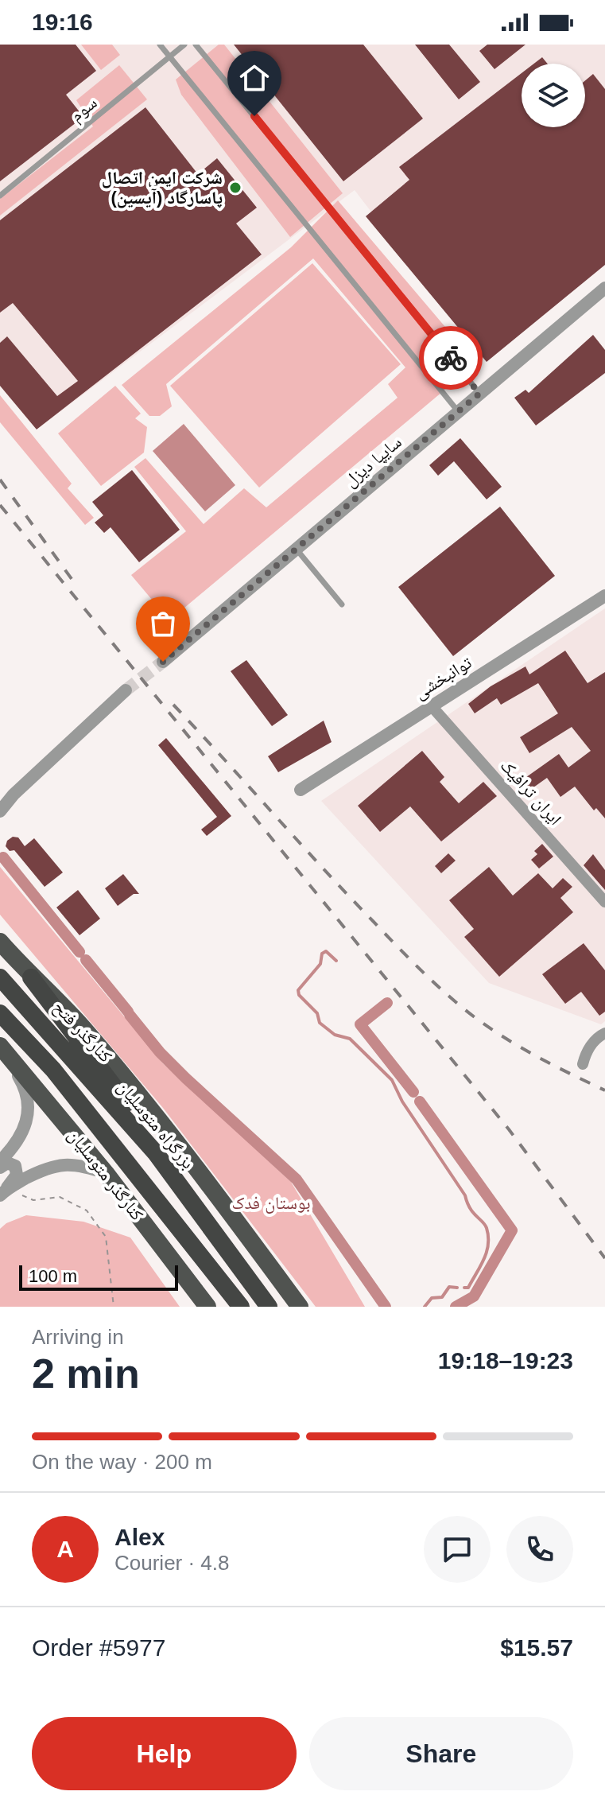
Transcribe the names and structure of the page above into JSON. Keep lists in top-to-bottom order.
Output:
{
  "streets": {
    "highway": ["بزرگراه متوسلیان"],
    "main road": ["کنارگذر فتح", "کنارگذر متوسلیان"],
    "street": ["سایپا دیزل", "توانبخشی", "ایران ترافیک"],
    "lane": ["سوم"]
  },
  "crossings": [
    ["توانبخشی", "ایران ترافیک"]
  ],
  "parks": ["بوستان فدک"],
  "places": ["شرکت ایمن اتصال پاسارگاد (آیسین)"],
  "scale_bar": "100 m",
  "page": {
    "status": "19:16",
    "scale": "100 m",
    "heading": ["2 min", "Arriving in", "19:18–19:23"],
    "panel": [
      "Alex",
      "Courier · 4.8",
      "Order #5977",
      "$15.57"
    ],
    "bar": "On the way · 200 m",
    "round": "A",
    "buttons": ["Help", "Share"]
  }
}
